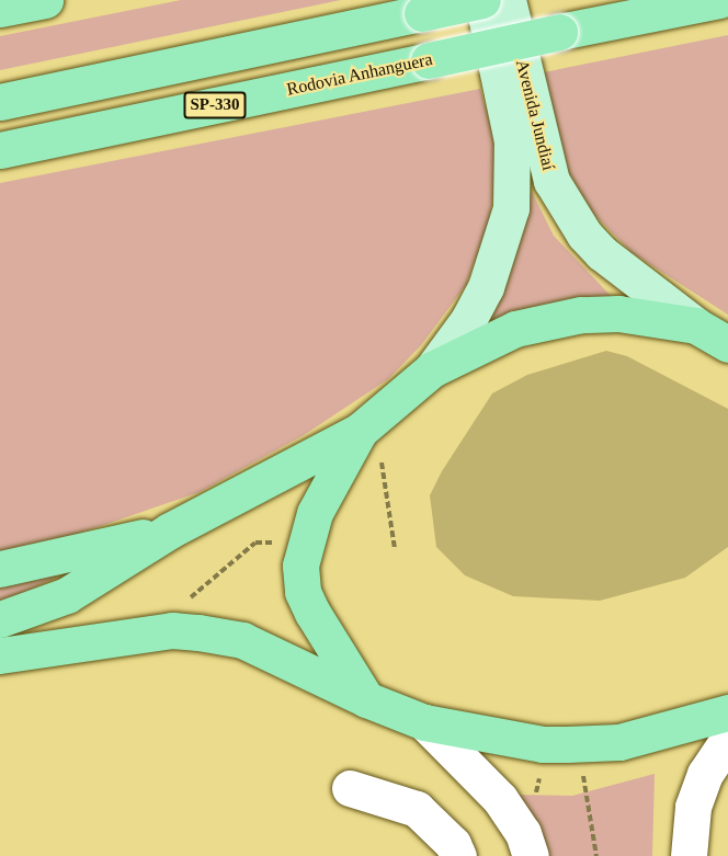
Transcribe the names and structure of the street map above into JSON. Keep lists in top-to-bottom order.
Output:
{
  "streets": {
    "highway": ["Rodovia Anhanguera", "SP-330"],
    "main road": ["Avenida Jundiaí"]
  }
}
